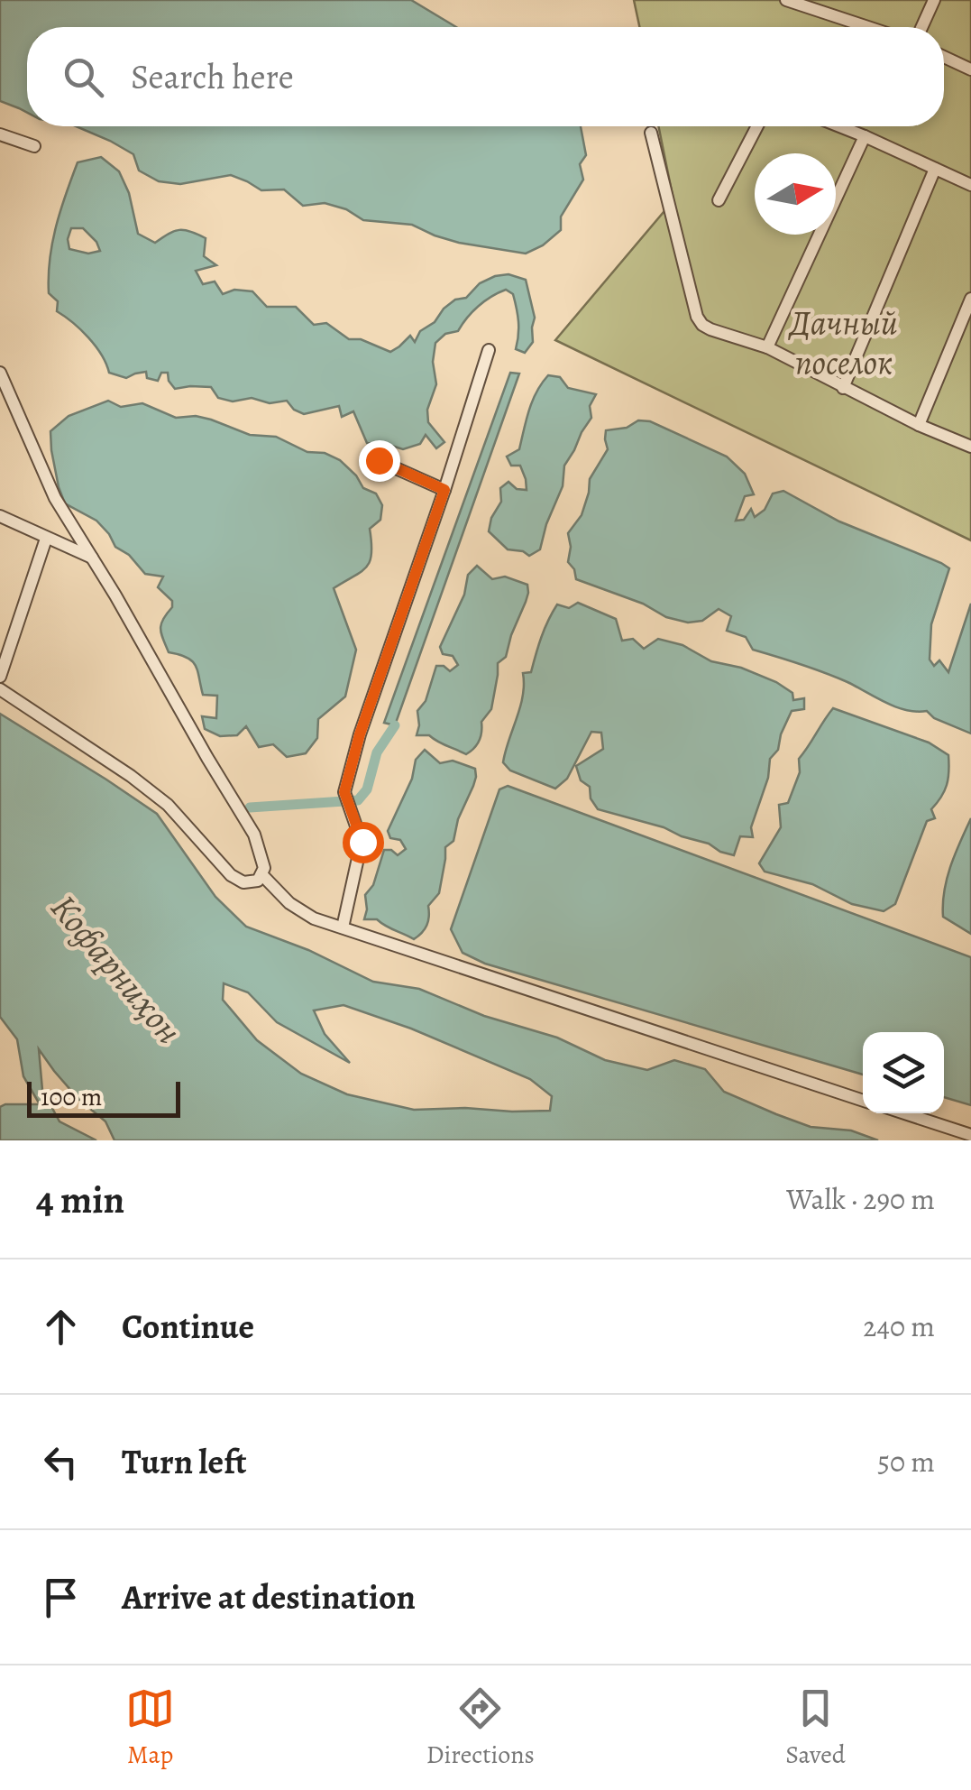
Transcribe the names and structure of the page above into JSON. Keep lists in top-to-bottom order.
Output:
{
  "water": ["Кофарниҳон"],
  "parks": ["Дачный поселок"],
  "scale_bar": "100 m",
  "north": "right",
  "page": {
    "search": "Search here",
    "scale": "100 m",
    "heading": ["4 min", "Walk · 290 m"],
    "list": [
      ["Continue", "240 m"],
      ["Turn left", "50 m"],
      "Arrive at destination"
    ],
    "nav": ["Map", "Directions", "Saved"]
  }
}
